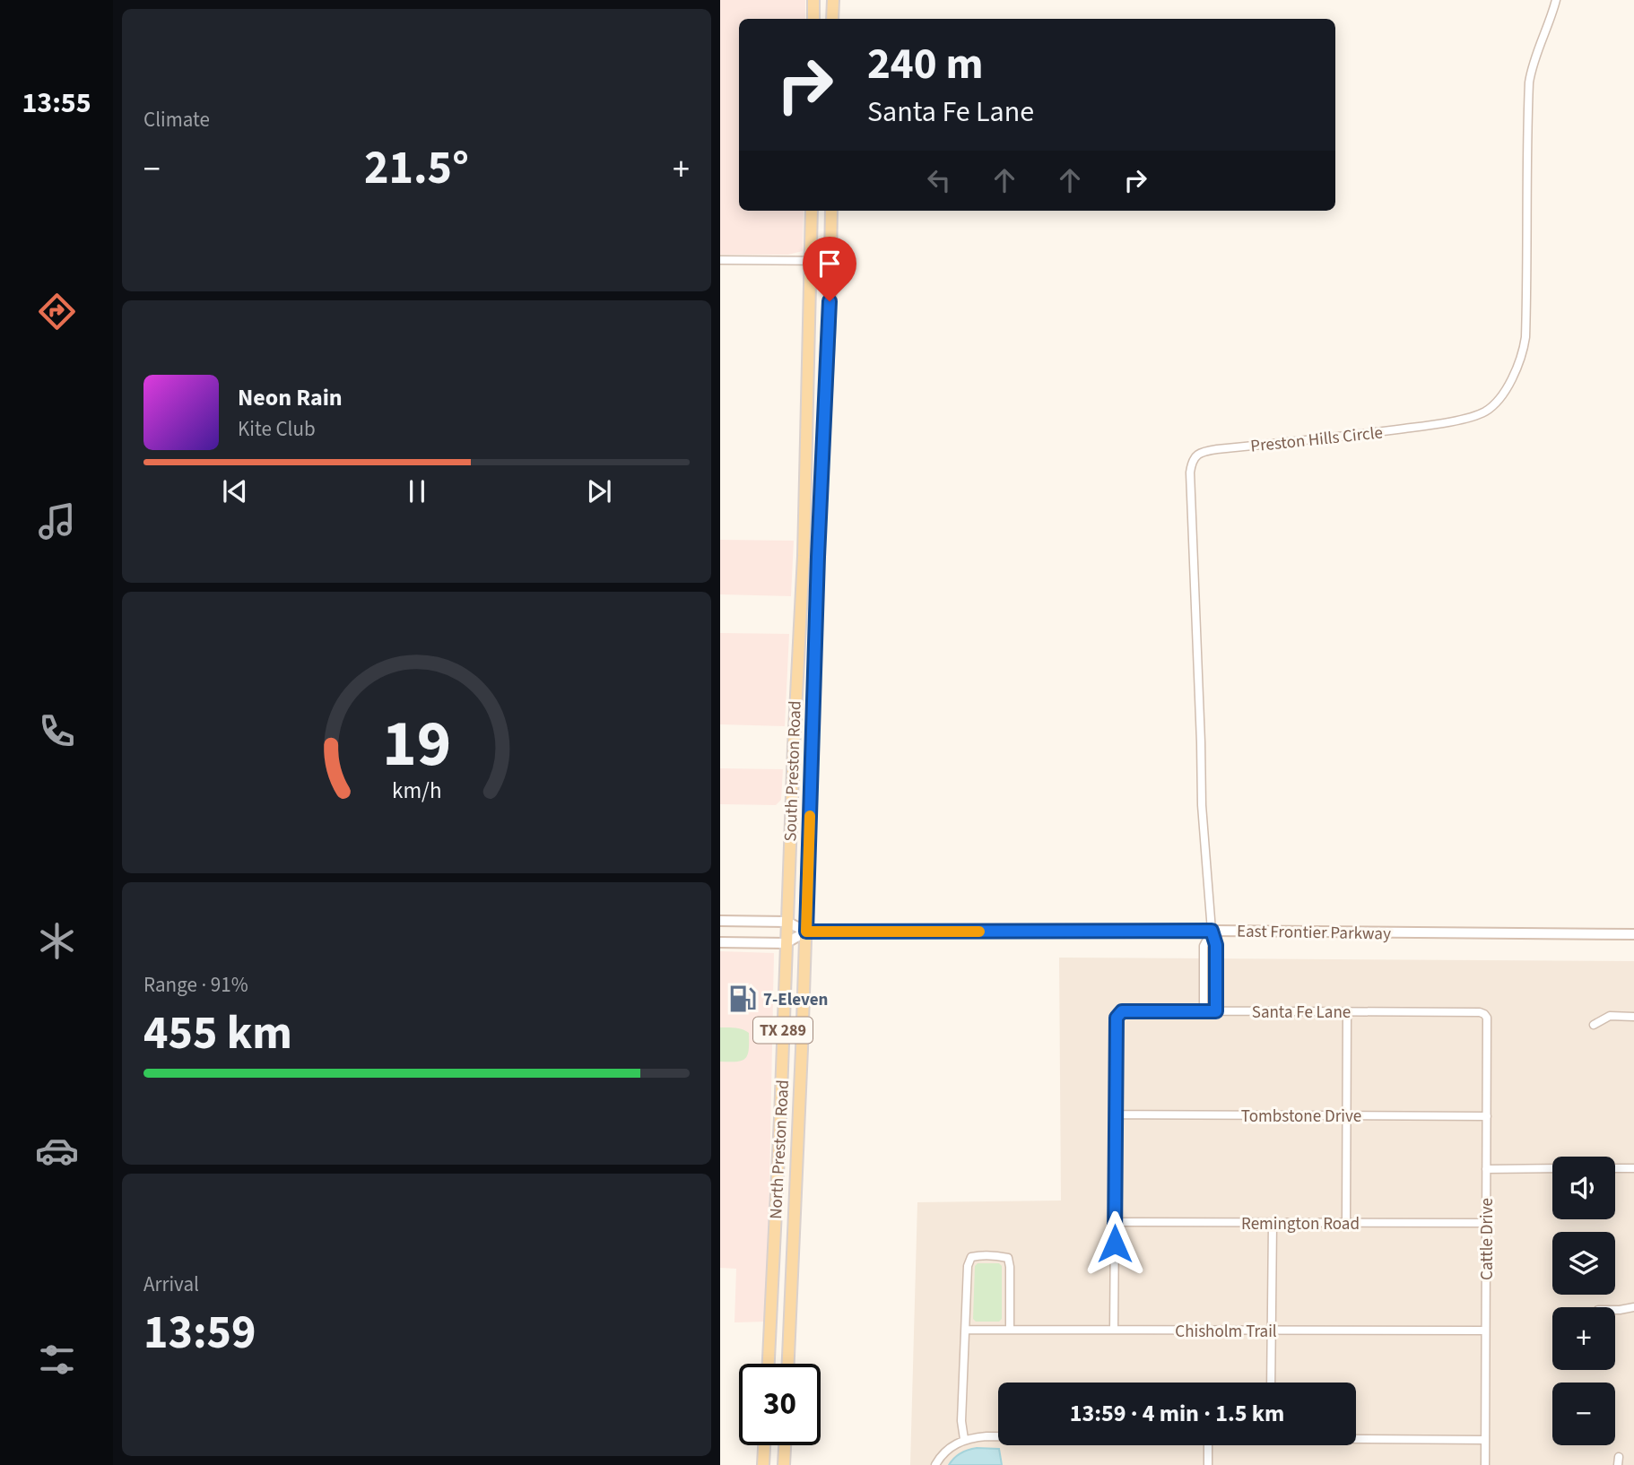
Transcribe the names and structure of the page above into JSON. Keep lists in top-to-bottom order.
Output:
{
  "streets": {
    "main road": ["South Preston Road", "TX 289", "North Preston Road"],
    "street": [
      "Preston Hills Circle",
      "East Frontier Parkway",
      "Santa Fe Lane",
      "Tombstone Drive",
      "Remington Road",
      "Cattle Drive",
      "Chisholm Trail"
    ]
  },
  "crossings": [
    ["Preston Hills Circle", "East Frontier Parkway"],
    ["South Preston Road", "East Frontier Parkway"],
    ["South Preston Road", "North Preston Road"],
    ["East Frontier Parkway", "North Preston Road"],
    ["Santa Fe Lane", "Tombstone Drive"],
    ["Santa Fe Lane", "Cattle Drive"],
    ["Tombstone Drive", "Cattle Drive"],
    ["Remington Road", "Cattle Drive"],
    ["Cattle Drive", "Chisholm Trail"]
  ],
  "places": {
    "fuel station": ["7-Eleven"]
  },
  "page": {
    "tabs": "13:55",
    "tile": [
      "Climate",
      ["Range · 91%", "455 km"],
      ["Arrival", "13:59"]
    ],
    "turn": ["240 m", "Santa Fe Lane"],
    "heat": ["−", "21.5°", "+"],
    "song": ["Neon Rain", "Kite Club"],
    "map_buttons": ["+", "−"],
    "limit": "30",
    "trip": "13:59 · 4 min · 1.5 km",
    "gauge": ["19", "km/h"]
  }
}
